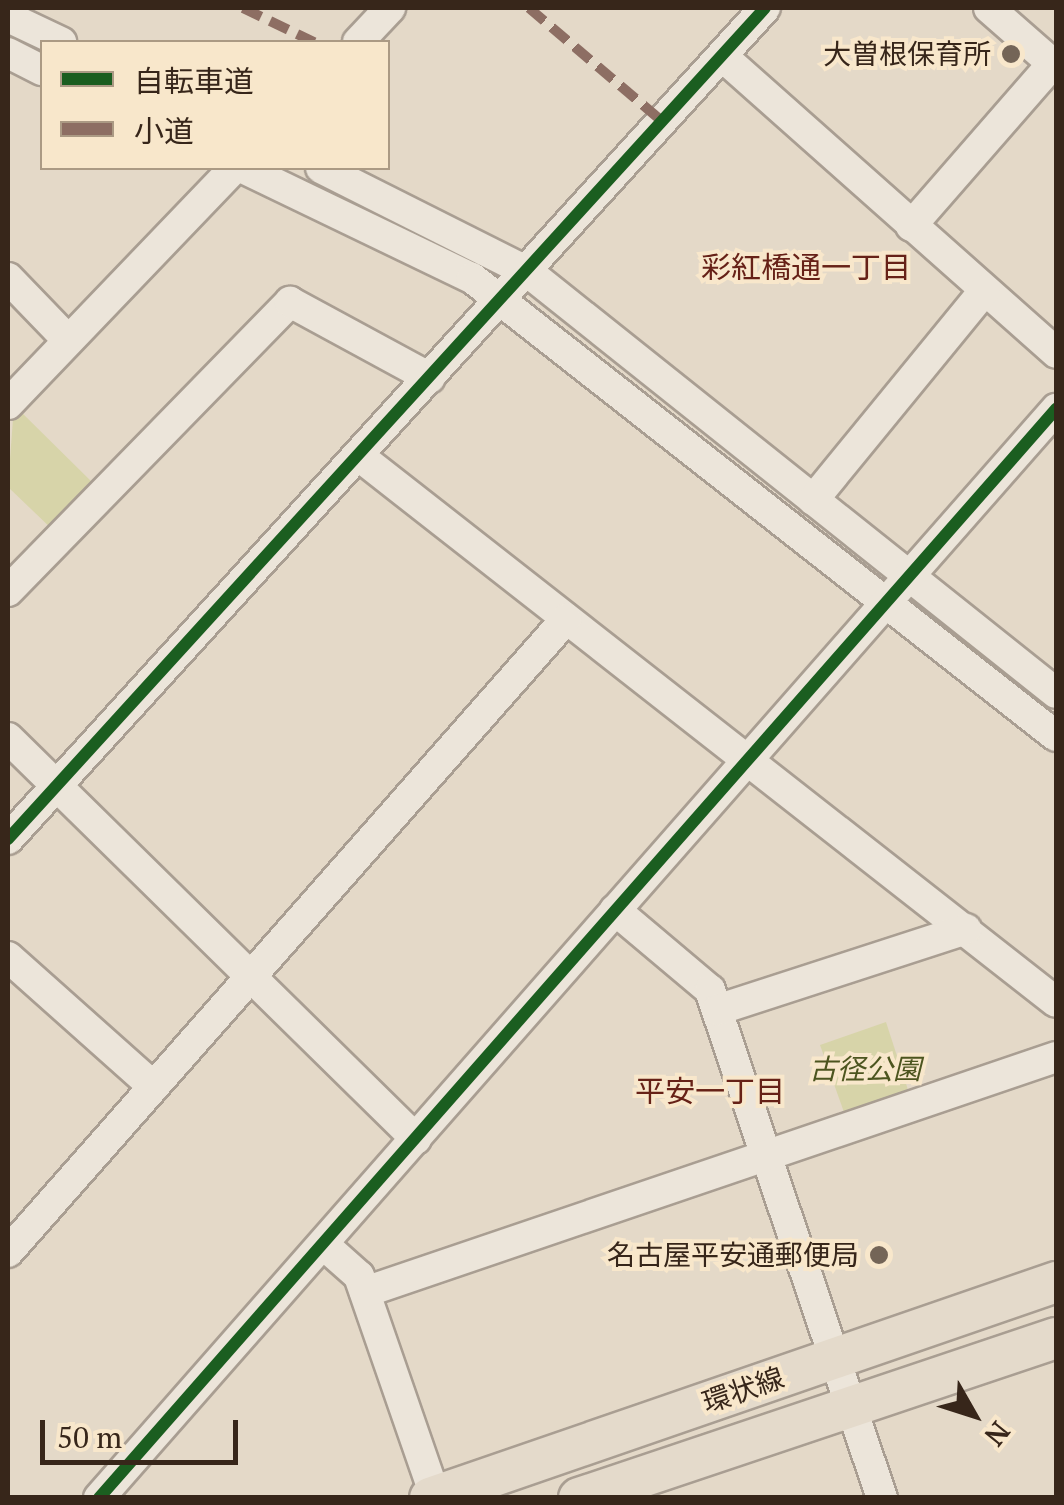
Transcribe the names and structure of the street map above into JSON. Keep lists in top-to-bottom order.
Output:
{
  "streets": {
    "main road": ["環状線"]
  },
  "districts": ["彩紅橋通一丁目", "平安一丁目"],
  "parks": ["古径公園"],
  "places": ["大曽根保育所", "名古屋平安通郵便局"],
  "legend": ["自転車道", "小道"],
  "scale_bar": "50 m",
  "north": "bottom right"
}
